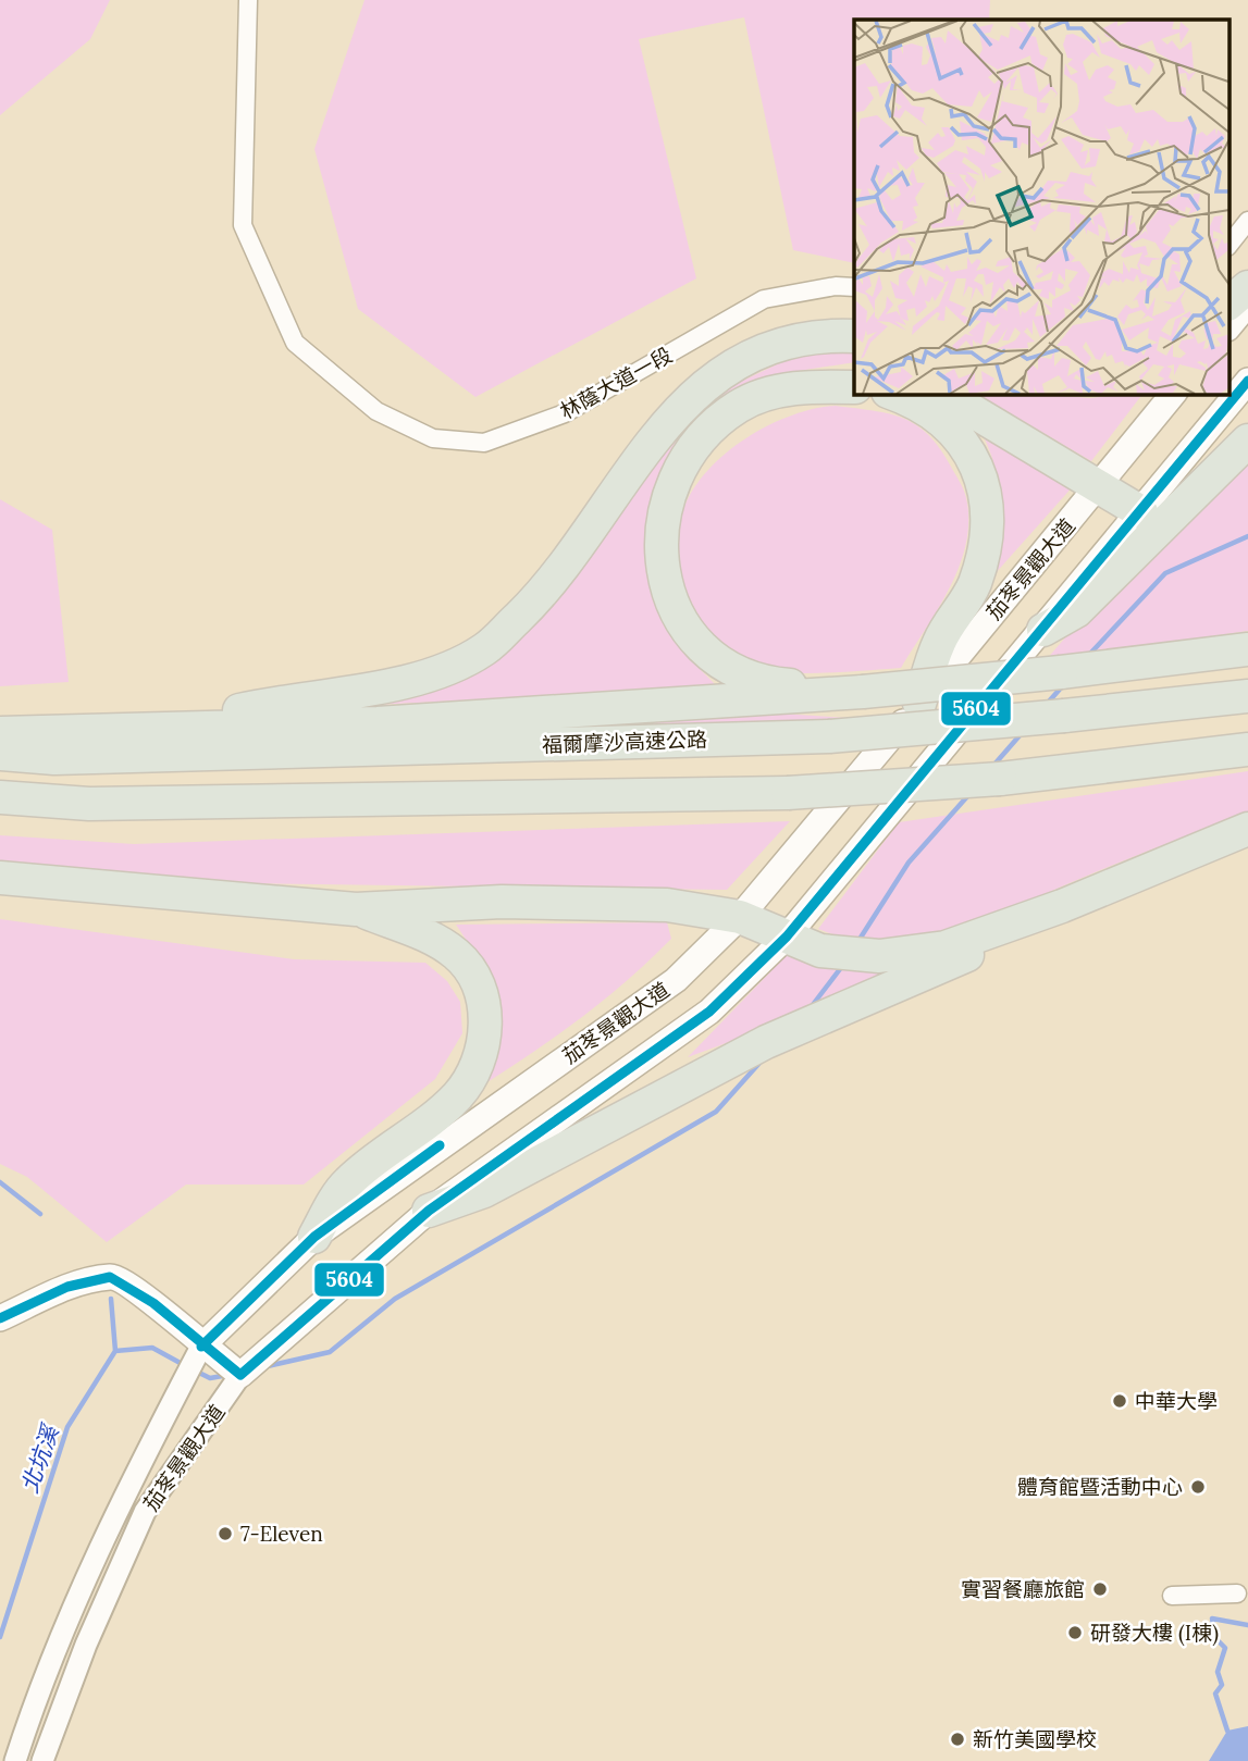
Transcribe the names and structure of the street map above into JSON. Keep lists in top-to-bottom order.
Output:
{
  "streets": {
    "highway": ["福爾摩沙高速公路"],
    "main road": ["茄苳景觀大道"],
    "street": ["林蔭大道一段"]
  },
  "water": ["北坑溪"],
  "places": [
    "中華大學",
    "體育館暨活動中心",
    "7-Eleven",
    "實習餐廳旅館",
    "研發大樓 (I棟)",
    "新竹美國學校"
  ],
  "lines": ["transit line 5604"]
}
